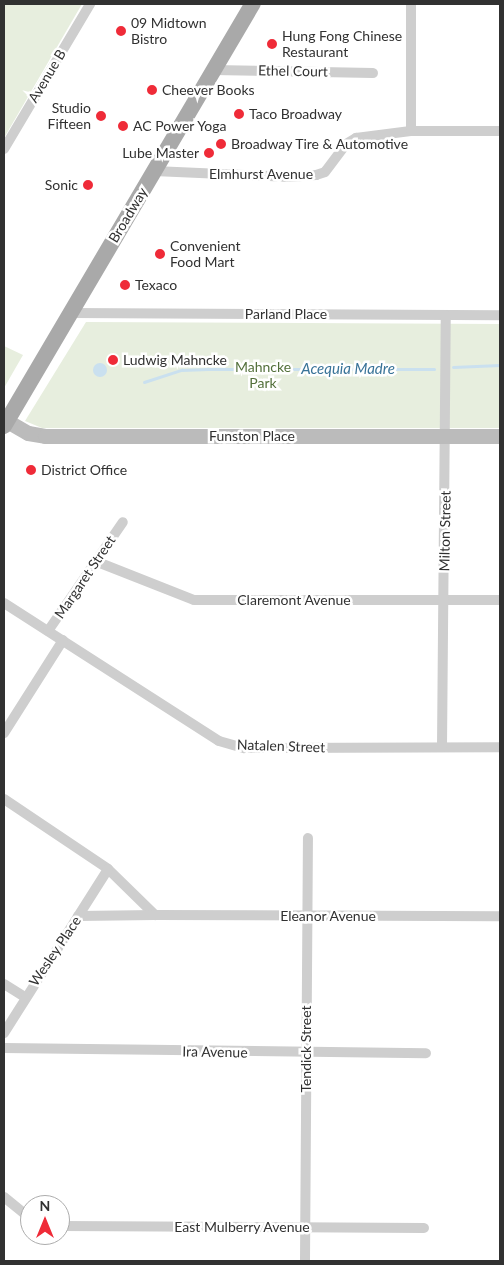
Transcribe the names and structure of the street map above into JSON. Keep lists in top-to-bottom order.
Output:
{
  "streets": {
    "main road": ["Broadway"],
    "street": [
      "Ethel Court",
      "Avenue B",
      "Elmhurst Avenue",
      "Parland Place",
      "Funston Place",
      "Milton Street",
      "Margaret Street",
      "Claremont Avenue",
      "Natalen Street",
      "Eleanor Avenue",
      "Wesley Place",
      "Tendick Street",
      "Ira Avenue",
      "East Mulberry Avenue"
    ]
  },
  "crossings": [
    ["Ethel Court", "Broadway"],
    ["Elmhurst Avenue", "Broadway"],
    ["Broadway", "Parland Place"],
    ["Broadway", "Funston Place"],
    ["Parland Place", "Milton Street"],
    ["Funston Place", "Milton Street"],
    ["Milton Street", "Claremont Avenue"],
    ["Milton Street", "Natalen Street"],
    ["Margaret Street", "Claremont Avenue"],
    ["Margaret Street", "Natalen Street"],
    ["Eleanor Avenue", "Wesley Place"],
    ["Eleanor Avenue", "Tendick Street"],
    ["Tendick Street", "Ira Avenue"],
    ["Tendick Street", "East Mulberry Avenue"]
  ],
  "water": ["Acequia Madre"],
  "parks": ["Mahncke Park"],
  "places": [
    "09 Midtown Bistro",
    "Hung Fong Chinese Restaurant",
    "Cheever Books",
    "Taco Broadway",
    "Studio Fifteen",
    "AC Power Yoga",
    "Broadway Tire & Automotive",
    "Lube Master",
    "Sonic",
    "Convenient Food Mart",
    "Texaco",
    "Ludwig Mahncke",
    "District Office"
  ],
  "north": "top"
}
